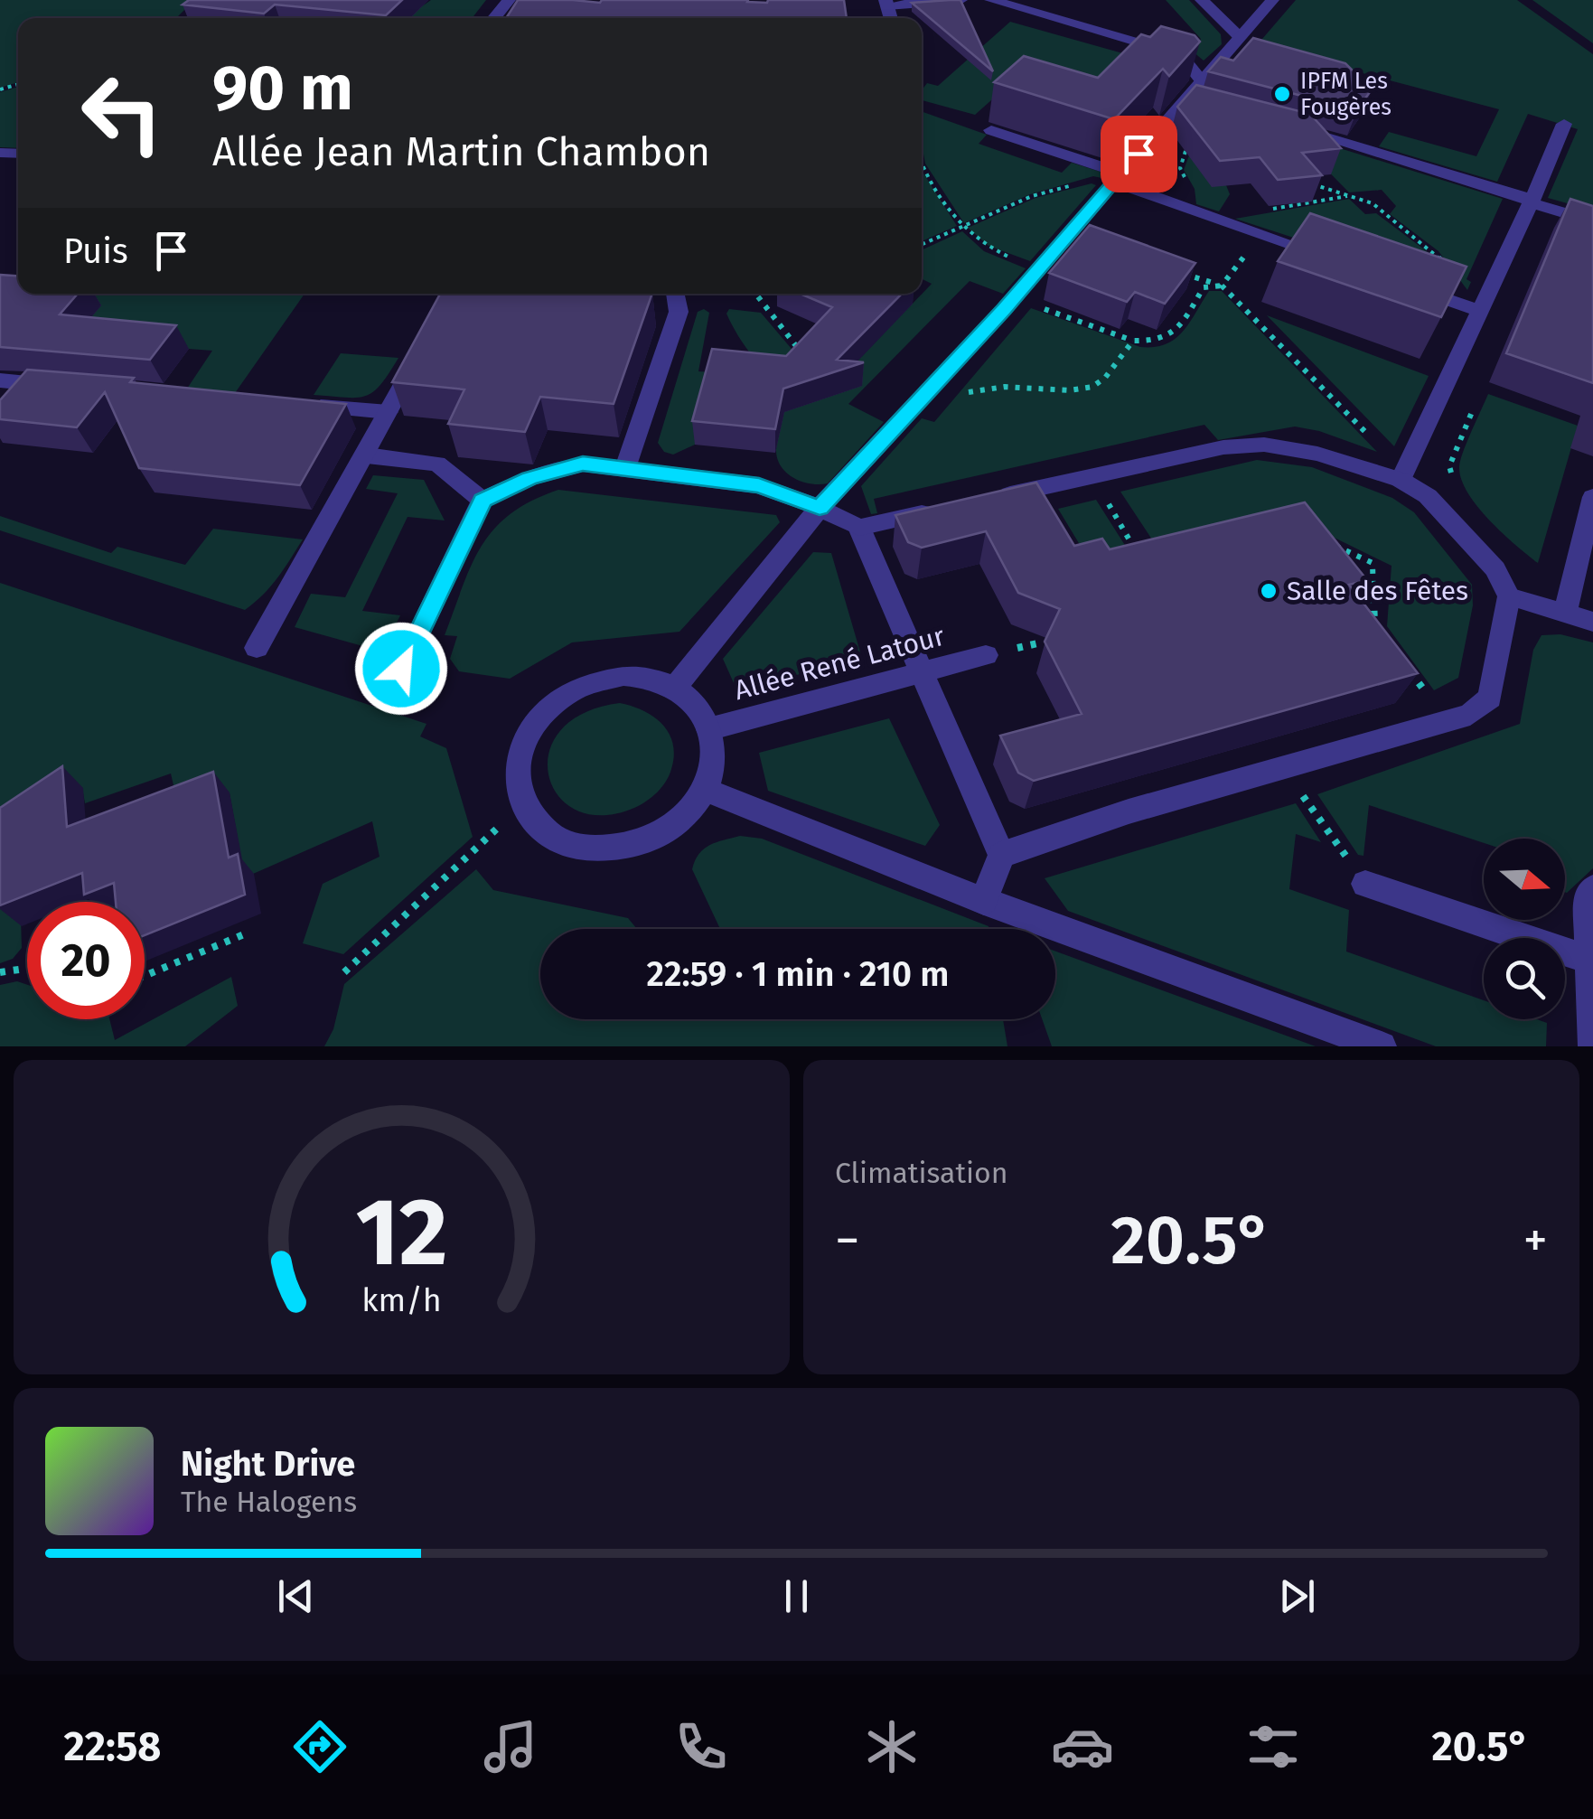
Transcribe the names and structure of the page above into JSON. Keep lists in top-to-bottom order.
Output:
{
  "streets": {
    "street": ["Allée René Latour"]
  },
  "places": ["IPFM Les Fougères", "Salle des Fêtes"],
  "north": "right",
  "page": {
    "turn": ["90 m", "Allée Jean Martin Chambon"],
    "then": "Puis",
    "limit": "20",
    "trip": "22:59 · 1 min · 210 m",
    "tile": "Climatisation",
    "heat": ["−", "20.5°", "+"],
    "song": ["Night Drive", "The Halogens"],
    "tabs": ["22:58", "20.5°"],
    "gauge": ["12", "km/h"]
  }
}
